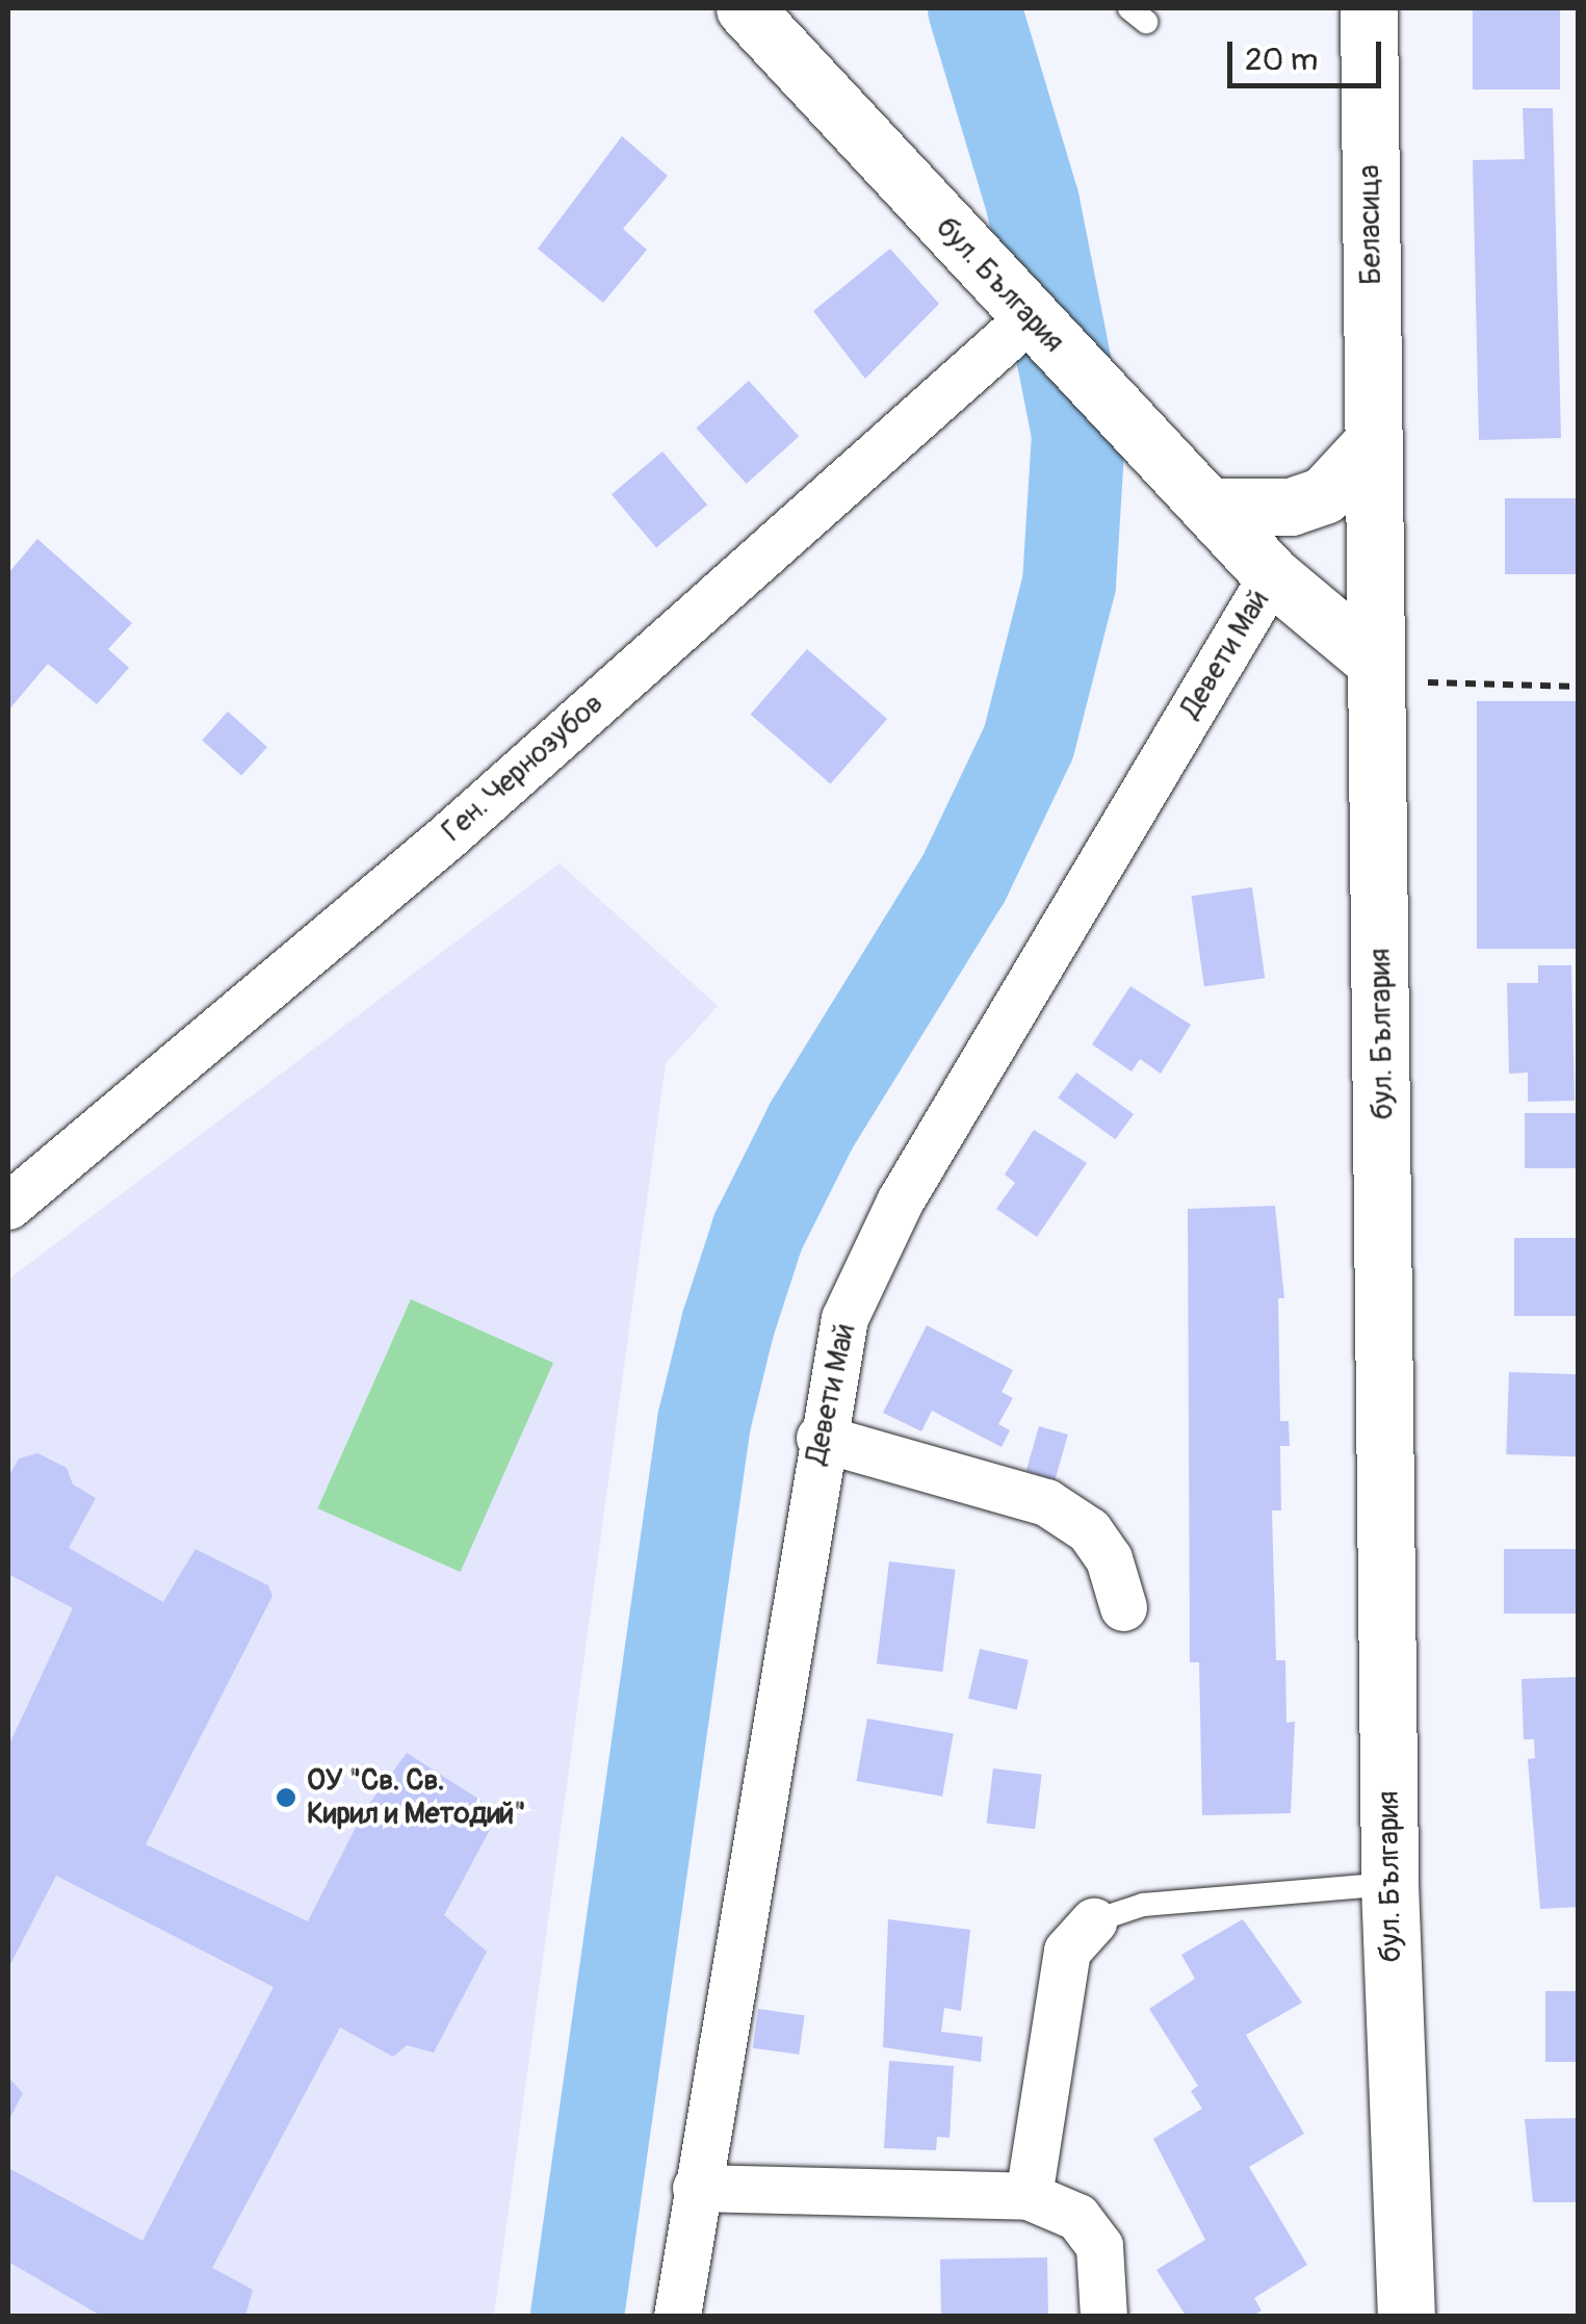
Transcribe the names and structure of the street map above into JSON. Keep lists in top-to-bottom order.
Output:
{
  "streets": {
    "main road": ["Беласица", "бул. България"],
    "street": ["Девети Май", "Ген. Чернозубов"]
  },
  "crossings": [
    ["Беласица", "бул. България"],
    ["бул. България", "Девети Май"],
    ["бул. България", "Ген. Чернозубов"]
  ],
  "places": ["ОУ \"Св. Св. Кирил и Методий\""],
  "scale_bar": "20 m"
}
